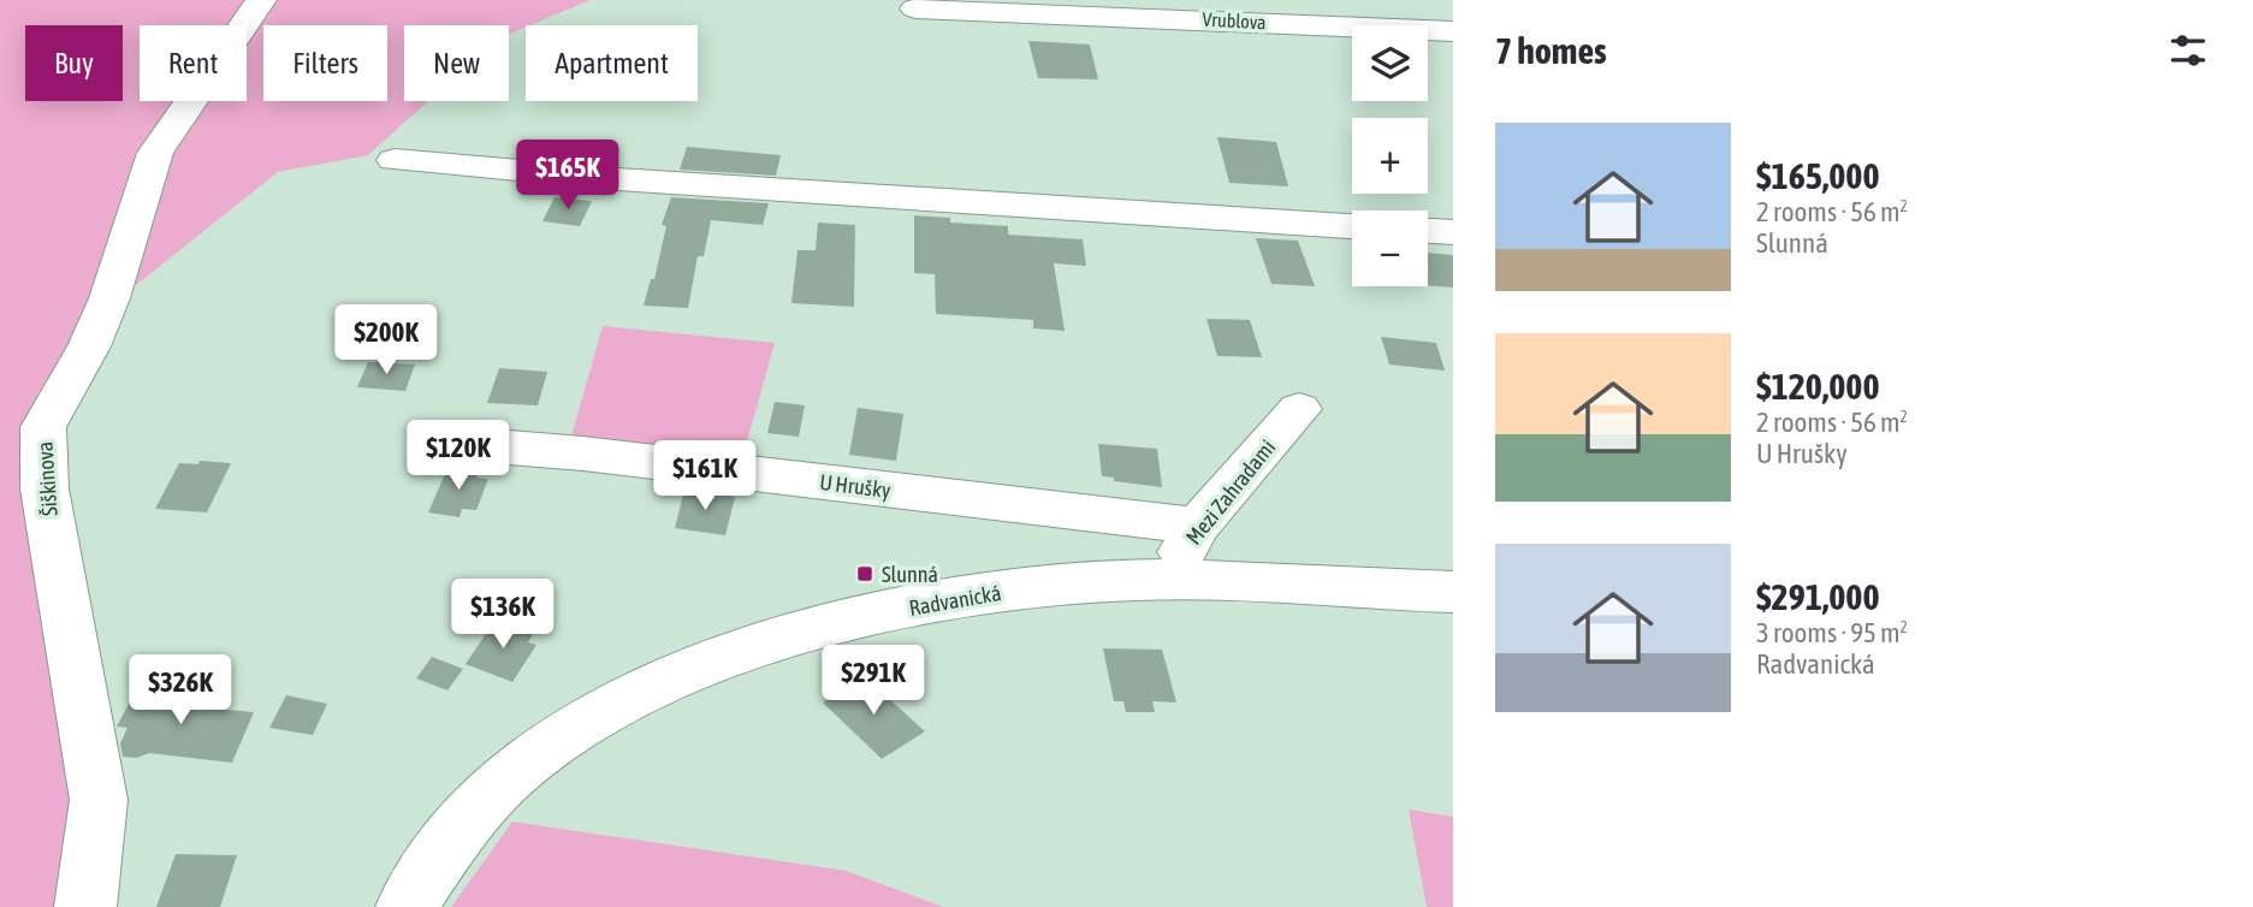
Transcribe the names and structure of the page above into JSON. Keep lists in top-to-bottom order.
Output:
{
  "streets": {
    "street": [
      "Vrublova",
      "Šiškinova",
      "U Hrušky",
      "Mezi Zahradami",
      "Radvanická"
    ]
  },
  "crossings": [
    ["U Hrušky", "Mezi Zahradami"],
    ["Mezi Zahradami", "Radvanická"]
  ],
  "places": {
    "transit": ["Slunná"]
  },
  "page": {
    "heading": "7 homes",
    "map_buttons": ["+", "−"],
    "chip": [
      "Buy",
      "Rent",
      "Filters",
      "New",
      "Apartment"
    ],
    "list": [
      {
        "name": "$165,000",
        "note": "2 rooms · 56 m² · Slunná"
      },
      {
        "name": "$120,000",
        "note": "2 rooms · 56 m² · U Hrušky"
      },
      {
        "name": "$291,000",
        "note": "3 rooms · 95 m² · Radvanická"
      }
    ],
    "price": [
      "$165K",
      "$200K",
      "$120K",
      "$161K",
      "$136K",
      "$291K",
      "$326K"
    ]
  }
}
